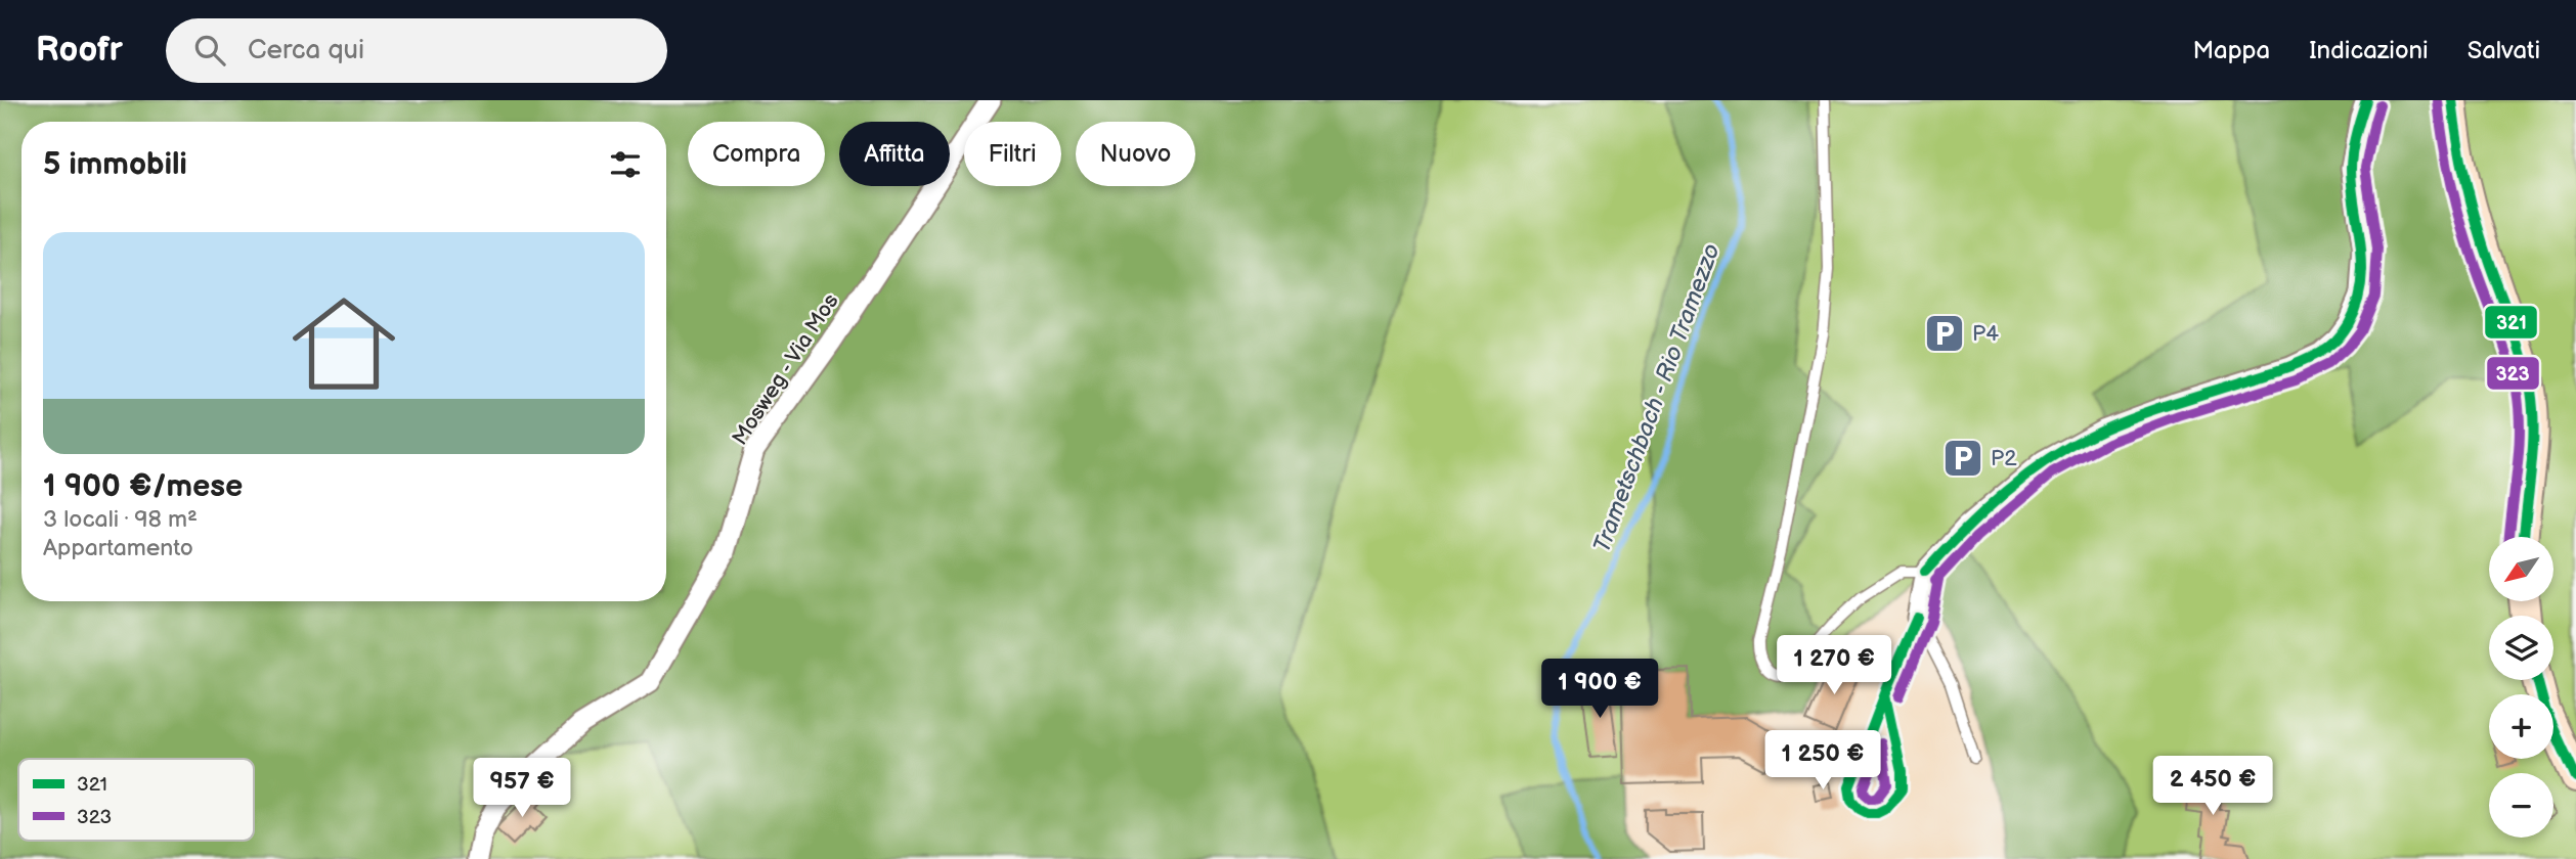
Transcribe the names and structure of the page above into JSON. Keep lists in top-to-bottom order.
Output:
{
  "streets": {
    "street": ["Mosweg - Via Mos"]
  },
  "water": ["Trametschbach - Rio Tramezzo"],
  "places": {
    "parking": ["P4", "P2"]
  },
  "lines": ["transit line 321", "transit line 323"],
  "legend": ["321", "323"],
  "north": "bottom left",
  "page": {
    "header": "Roofr",
    "search": "Cerca qui",
    "nav": ["Mappa", "Indicazioni", "Salvati"],
    "chip": [
      "Compra",
      "Affitta",
      "Filtri",
      "Nuovo"
    ],
    "heading": "5 immobili",
    "list": [
      {
        "name": "1 900 €/mese",
        "note": "3 locali · 98 m² · Appartamento"
      }
    ],
    "map_buttons": ["+", "−"],
    "price": [
      "1 270 €",
      "1 900 €",
      "1 250 €",
      "2 450 €",
      "957 €"
    ]
  }
}
